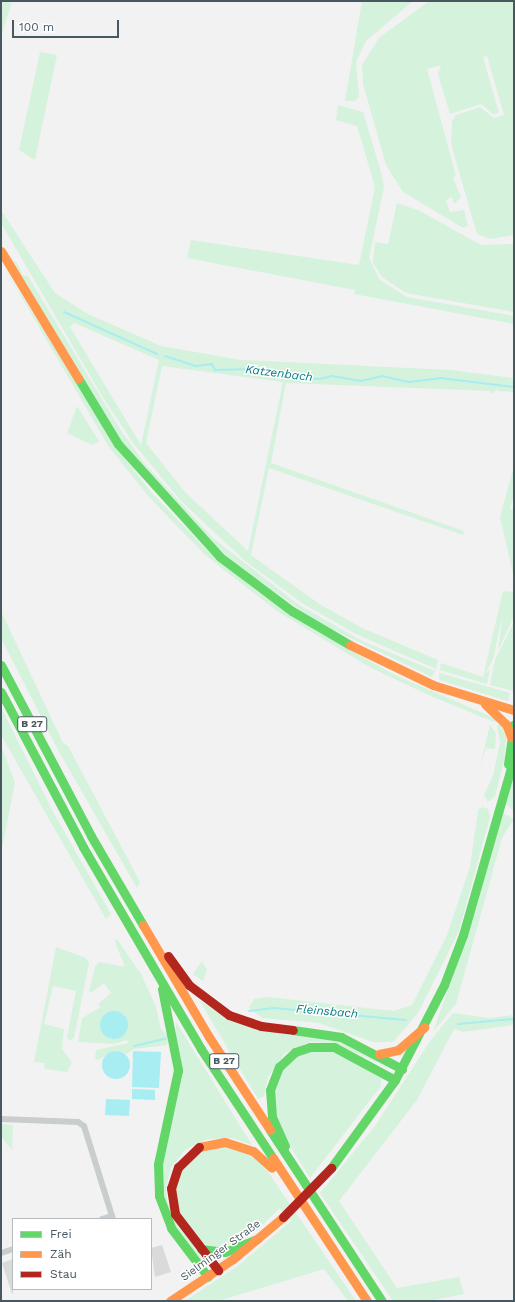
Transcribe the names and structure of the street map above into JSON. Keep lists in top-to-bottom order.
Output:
{
  "streets": {
    "main road": ["B 27", "Sielminger Straße"]
  },
  "water": ["Katzenbach", "Fleinsbach"],
  "legend": ["Frei", "Zäh", "Stau"],
  "scale_bar": "100 m"
}
